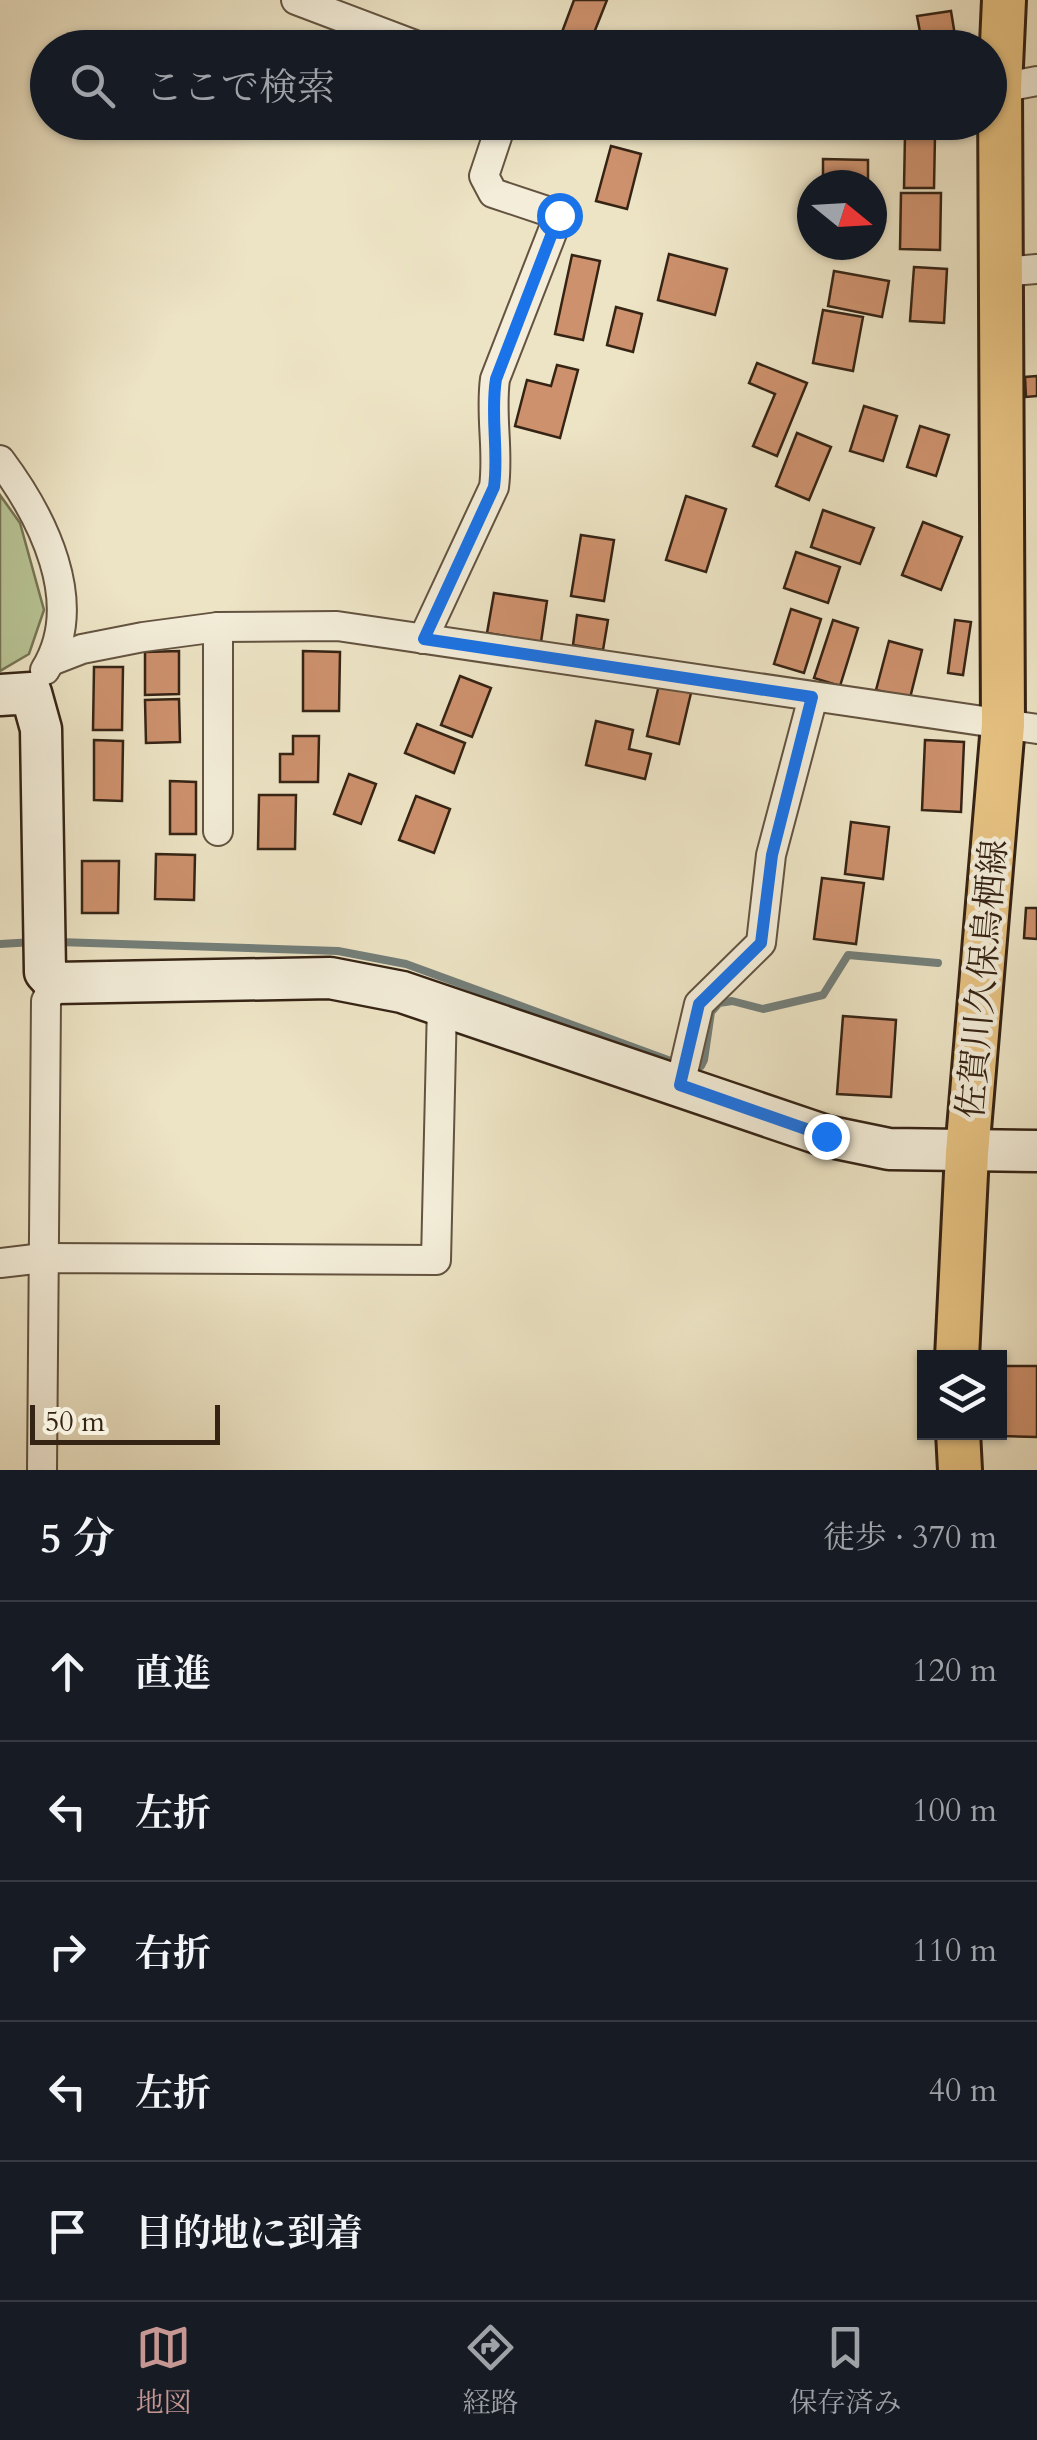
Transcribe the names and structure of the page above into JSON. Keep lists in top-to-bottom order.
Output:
{
  "streets": {
    "main road": ["佐賀川久保鳥栖線"]
  },
  "scale_bar": "50 m",
  "north": "right",
  "page": {
    "search": "ここで検索",
    "scale": "50 m",
    "heading": ["5 分", "徒歩 · 370 m"],
    "list": [
      ["直進", "120 m"],
      ["左折", "100 m"],
      ["右折", "110 m"],
      ["左折", "40 m"],
      "目的地に到着"
    ],
    "nav": ["地図", "経路", "保存済み"]
  }
}
